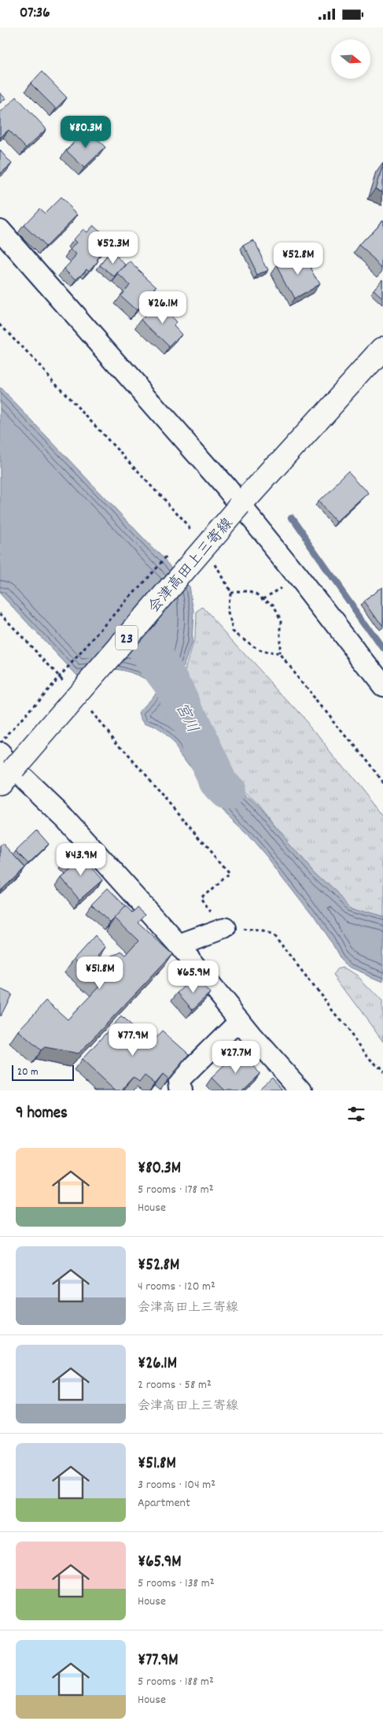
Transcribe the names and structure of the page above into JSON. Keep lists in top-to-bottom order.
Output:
{
  "streets": {
    "main road": ["会津高田上三寄線", "23"]
  },
  "water": ["宮川"],
  "scale_bar": "20 m",
  "north": "right",
  "page": {
    "status": "07:36",
    "price": [
      "¥80.3M",
      "¥52.3M",
      "¥52.8M",
      "¥26.1M",
      "¥43.9M",
      "¥51.8M",
      "¥65.9M",
      "¥77.9M",
      "¥27.7M"
    ],
    "scale": "20 m",
    "heading": "9 homes",
    "list": [
      {
        "name": "¥80.3M",
        "note": "5 rooms · 178 m² · House"
      },
      {
        "name": "¥52.8M",
        "note": "4 rooms · 120 m² · 会津高田上三寄線"
      },
      {
        "name": "¥26.1M",
        "note": "2 rooms · 58 m² · 会津高田上三寄線"
      },
      {
        "name": "¥51.8M",
        "note": "3 rooms · 104 m² · Apartment"
      },
      {
        "name": "¥65.9M",
        "note": "5 rooms · 138 m² · House"
      },
      {
        "name": "¥77.9M",
        "note": "5 rooms · 188 m² · House"
      }
    ]
  }
}
